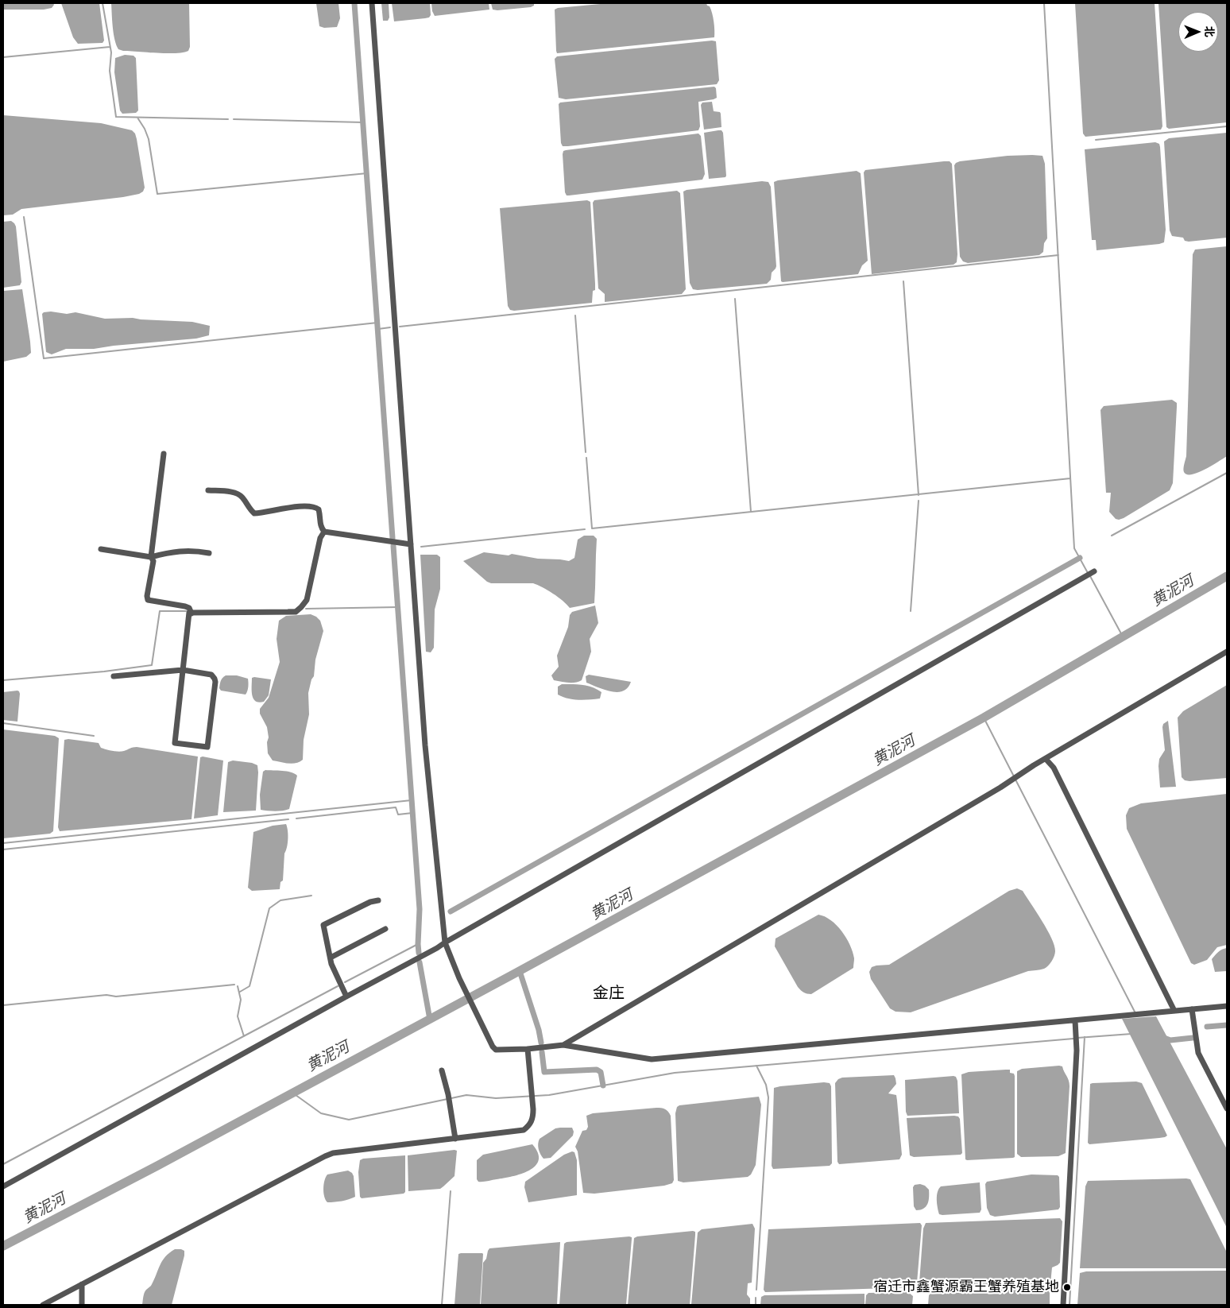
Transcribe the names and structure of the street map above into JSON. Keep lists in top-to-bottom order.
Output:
{
  "districts": ["金庄"],
  "water": ["黄泥河"],
  "places": ["宿迁市鑫蟹源霸王蟹养殖基地"],
  "north": "right"
}
